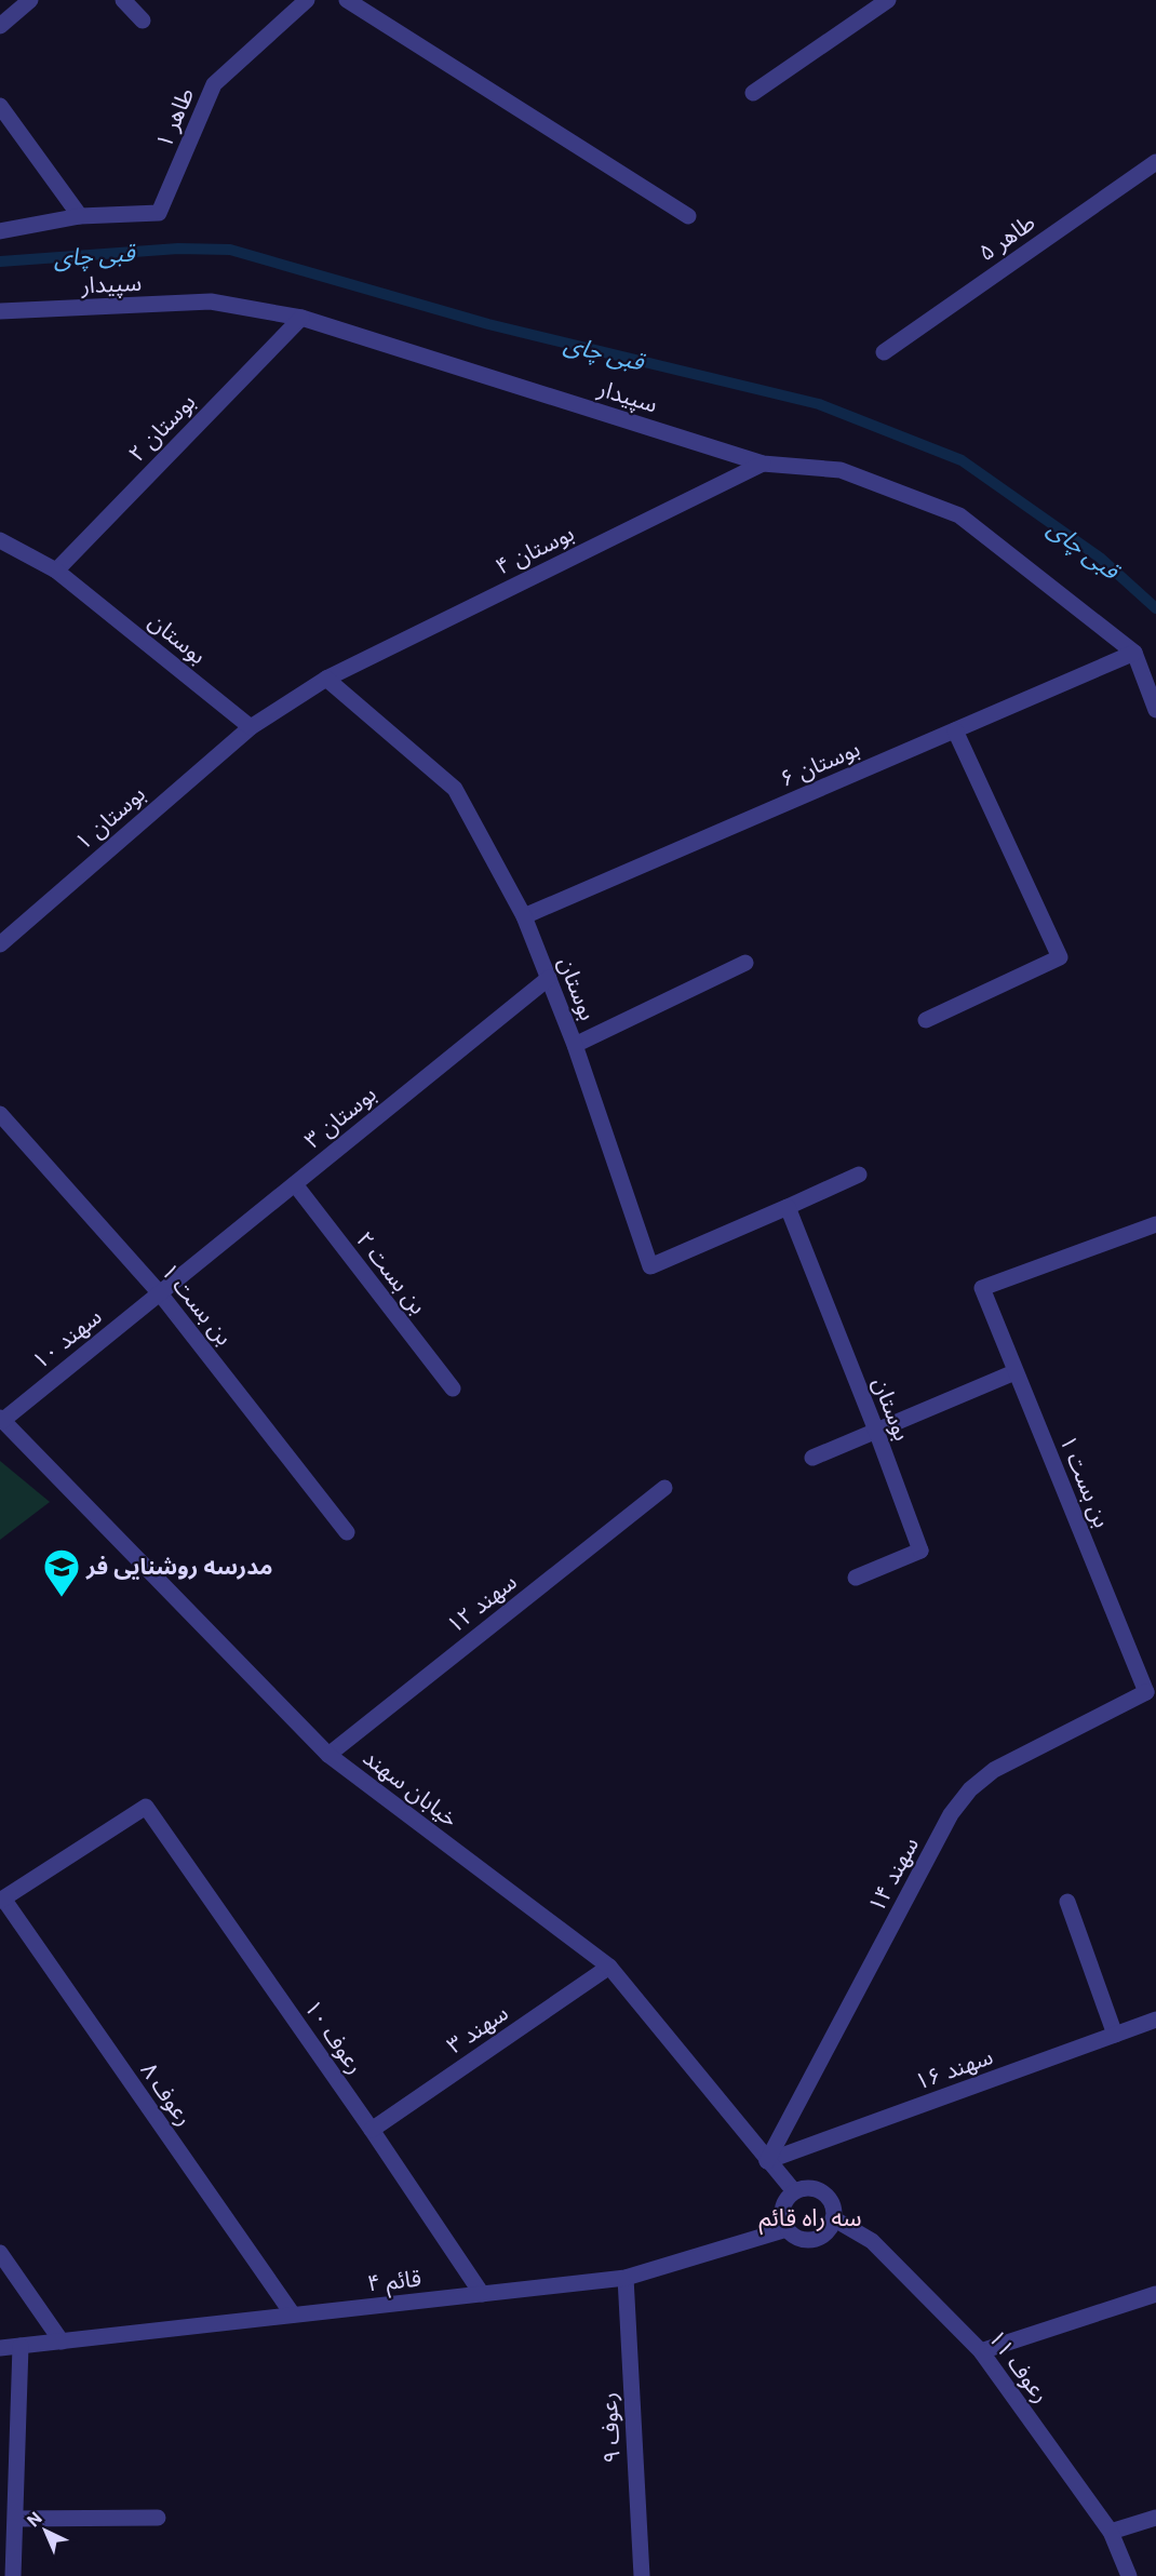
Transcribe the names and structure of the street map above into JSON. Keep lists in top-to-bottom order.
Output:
{
  "streets": {
    "street": [
      "طاهر ۱",
      "طاهر ۵",
      "سپیدار",
      "بوستان ۲",
      "بوستان ۴",
      "بوستان",
      "بوستان ۶",
      "بوستان ۱",
      "بوستان ۳",
      "بن بست ۲",
      "بن بست ۱",
      "سهند ۱۰",
      "سهند ۱۲",
      "خیابان سهند",
      "سهند ۱۴",
      "سهند ۳",
      "رعوف ۱۰",
      "سهند ۱۶",
      "رعوف ۸",
      "قائم ۴",
      "رعوف ۱۱",
      "رعوف ۹"
    ]
  },
  "crossings": [
    ["سپیدار", "بوستان ۲"],
    ["سپیدار", "بوستان ۴"],
    ["سپیدار", "بوستان ۶"],
    ["بوستان ۲", "بوستان"],
    ["بوستان ۴", "بوستان"],
    ["بوستان", "بوستان ۶"],
    ["بوستان", "بوستان ۱"],
    ["بوستان", "بوستان ۳"],
    ["بوستان ۳", "بن بست ۲"],
    ["بوستان ۳", "بن بست ۱"],
    ["بوستان ۳", "سهند ۱۰"],
    ["بن بست ۱", "سهند ۱۰"],
    ["بن بست ۱", "سهند ۱۴"],
    ["سهند ۱۰", "خیابان سهند"],
    ["سهند ۱۲", "خیابان سهند"],
    ["خیابان سهند", "سهند ۱۴"],
    ["خیابان سهند", "سهند ۳"],
    ["خیابان سهند", "سهند ۱۶"],
    ["خیابان سهند", "قائم ۴"],
    ["خیابان سهند", "رعوف ۱۱"],
    ["سهند ۱۴", "سهند ۱۶"],
    ["سهند ۳", "رعوف ۱۰"],
    ["رعوف ۱۰", "رعوف ۸"],
    ["رعوف ۱۰", "قائم ۴"],
    ["رعوف ۸", "قائم ۴"],
    ["قائم ۴", "رعوف ۱۱"],
    ["قائم ۴", "رعوف ۹"]
  ],
  "districts": ["سه راه قائم"],
  "water": ["قبی چای"],
  "places": {
    "school or university": ["مدرسه روشنایی فر"]
  },
  "north": "top left"
}
